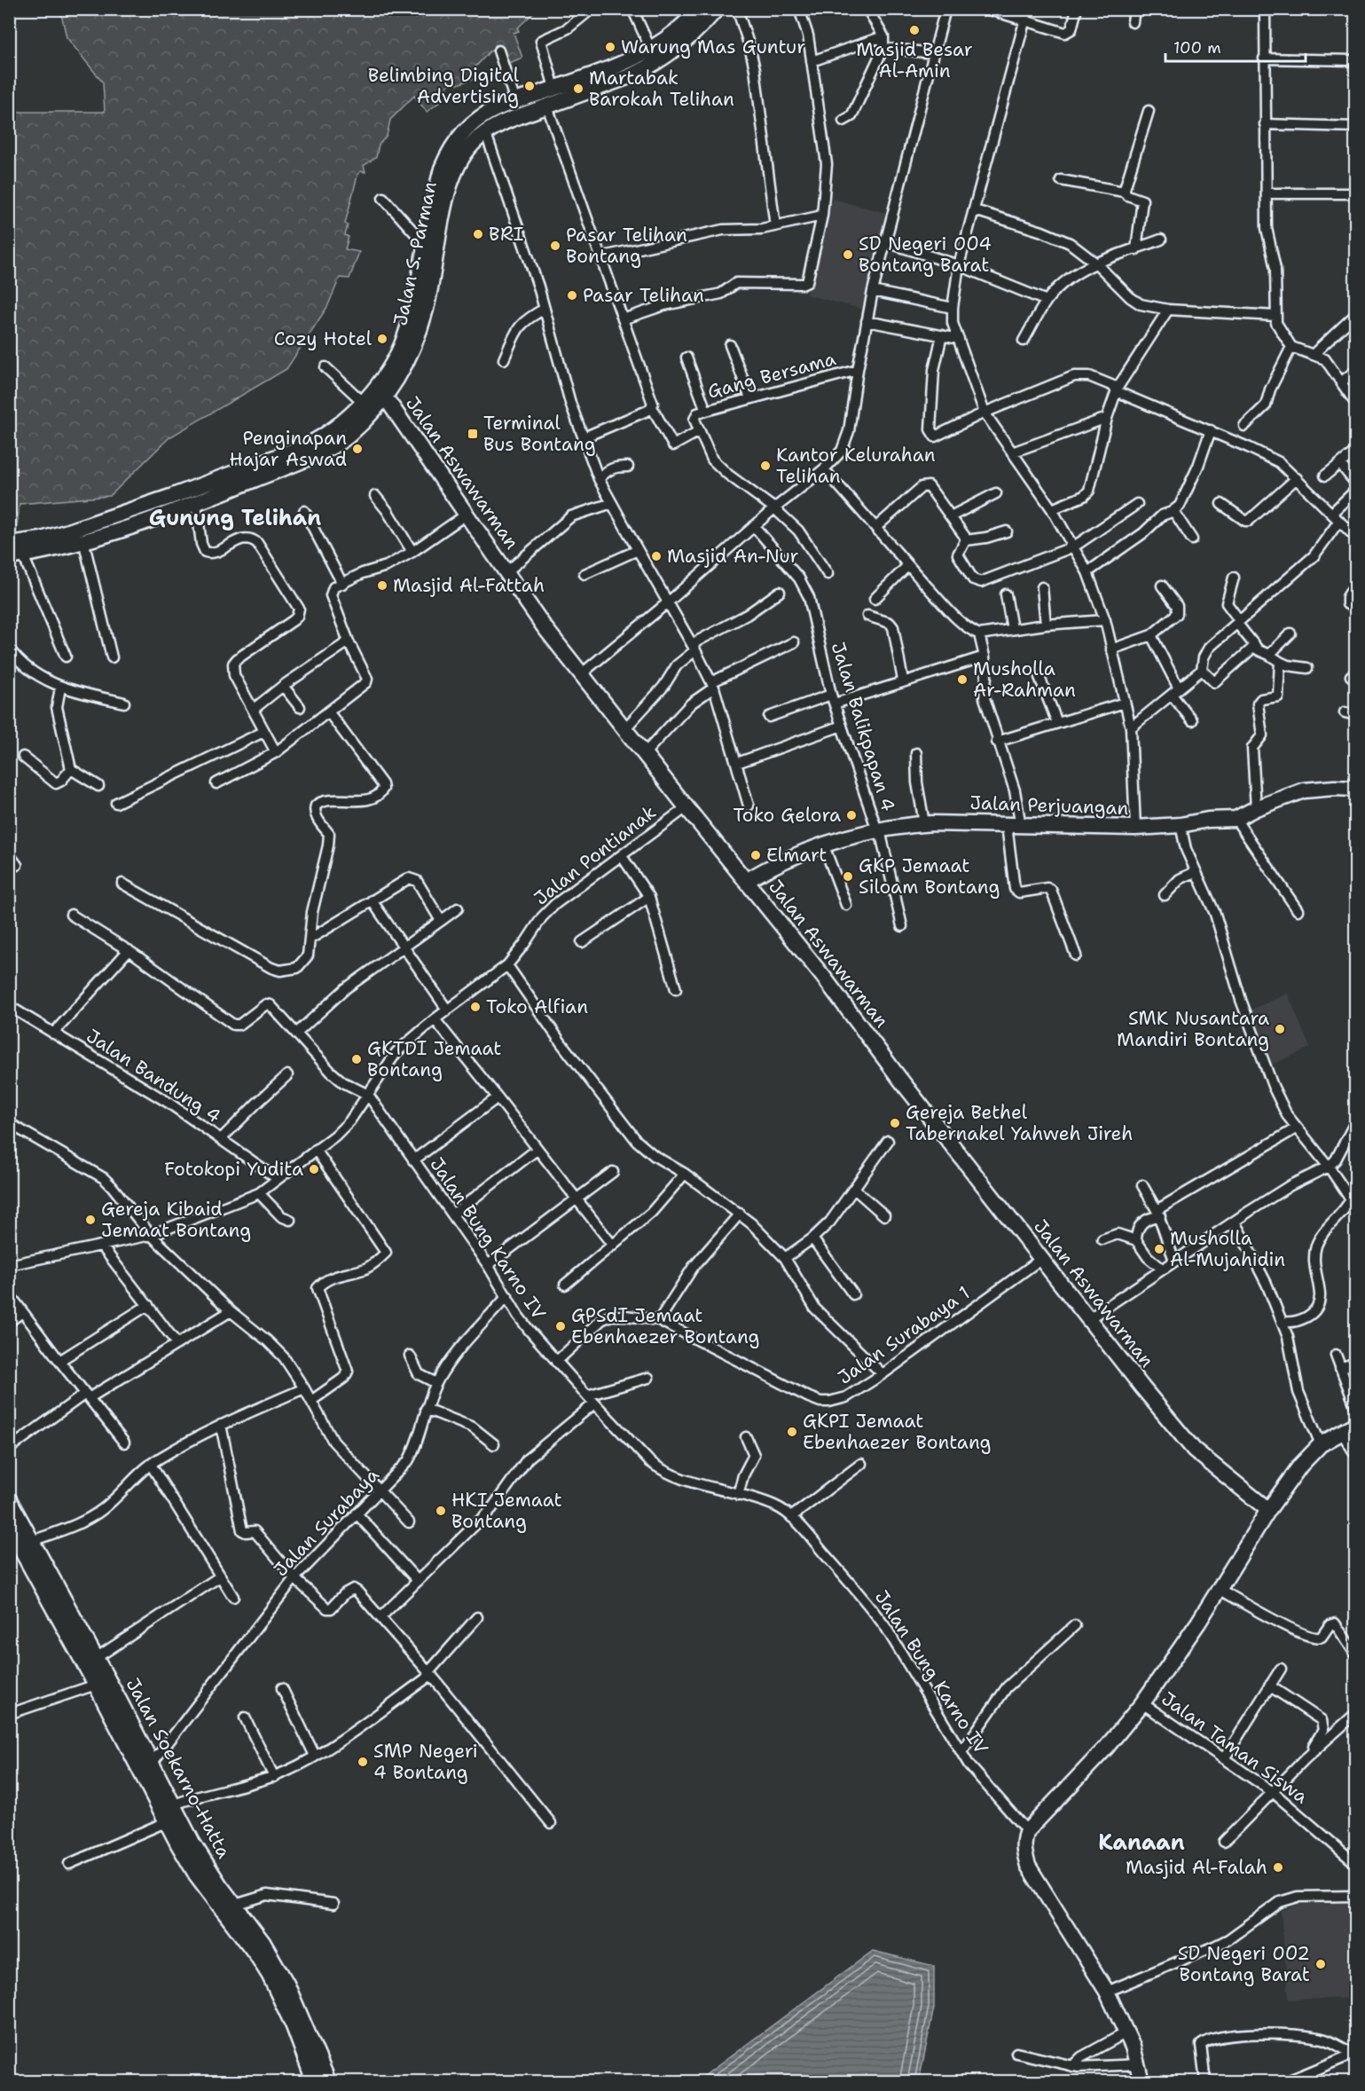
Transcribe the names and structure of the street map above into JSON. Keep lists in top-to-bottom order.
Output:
{
  "streets": {
    "main road": [
      "Jalan S. Parman",
      "Jalan Aswawarman",
      "Jalan Perjuangan",
      "Jalan Soekarno-Hatta"
    ],
    "street": [
      "Gang Bersama",
      "Jalan Balikpapan 4",
      "Jalan Pontianak",
      "Jalan Bandung 4",
      "Jalan Bung Karno IV",
      "Jalan Surabaya 1",
      "Jalan Surabaya",
      "Jalan Taman Siswa"
    ]
  },
  "crossings": [
    ["Jalan S. Parman", "Jalan Aswawarman"],
    ["Jalan Aswawarman", "Jalan Perjuangan"],
    ["Jalan Aswawarman", "Jalan Pontianak"],
    ["Jalan Aswawarman", "Jalan Surabaya 1"],
    ["Jalan Balikpapan 4", "Jalan Perjuangan"],
    ["Jalan Pontianak", "Jalan Bandung 4"],
    ["Jalan Pontianak", "Jalan Bung Karno IV"],
    ["Jalan Bung Karno IV", "Jalan Surabaya 1"],
    ["Jalan Bung Karno IV", "Jalan Surabaya"],
    ["Jalan Surabaya", "Jalan Soekarno-Hatta"]
  ],
  "districts": ["Gunung Telihan", "Kanaan"],
  "places": {
    "other": [
      "Masjid Besar Al-Amin",
      "Warung Mas Guntur",
      "Belimbing Digital Advertising",
      "Martabak Barokah Telihan",
      "BRI",
      "Pasar Telihan Bontang",
      "SD Negeri 004 Bontang Barat",
      "Pasar Telihan",
      "Cozy Hotel",
      "Penginapan Hajar Aswad",
      "Kantor Kelurahan Telihan",
      "Masjid An-Nur",
      "Masjid Al-Fattah",
      "Musholla Ar-Rahman",
      "Toko Gelora",
      "Elmart",
      "GKP Jemaat Siloam Bontang",
      "Toko Alfian",
      "SMK Nusantara Mandiri Bontang",
      "GKTDI Jemaat Bontang",
      "Gereja Bethel Tabernakel Yahweh Jireh",
      "Fotokopi Yudita",
      "Gereja Kibaid Jemaat Bontang",
      "Musholla Al-Mujahidin",
      "GPSdI Jemaat Ebenhaezer Bontang",
      "GKPI Jemaat Ebenhaezer Bontang",
      "HKI Jemaat Bontang",
      "SMP Negeri 4 Bontang",
      "Masjid Al-Falah",
      "SD Negeri 002 Bontang Barat"
    ],
    "transit": ["Terminal Bus Bontang"]
  },
  "scale_bar": "100 m"
}
